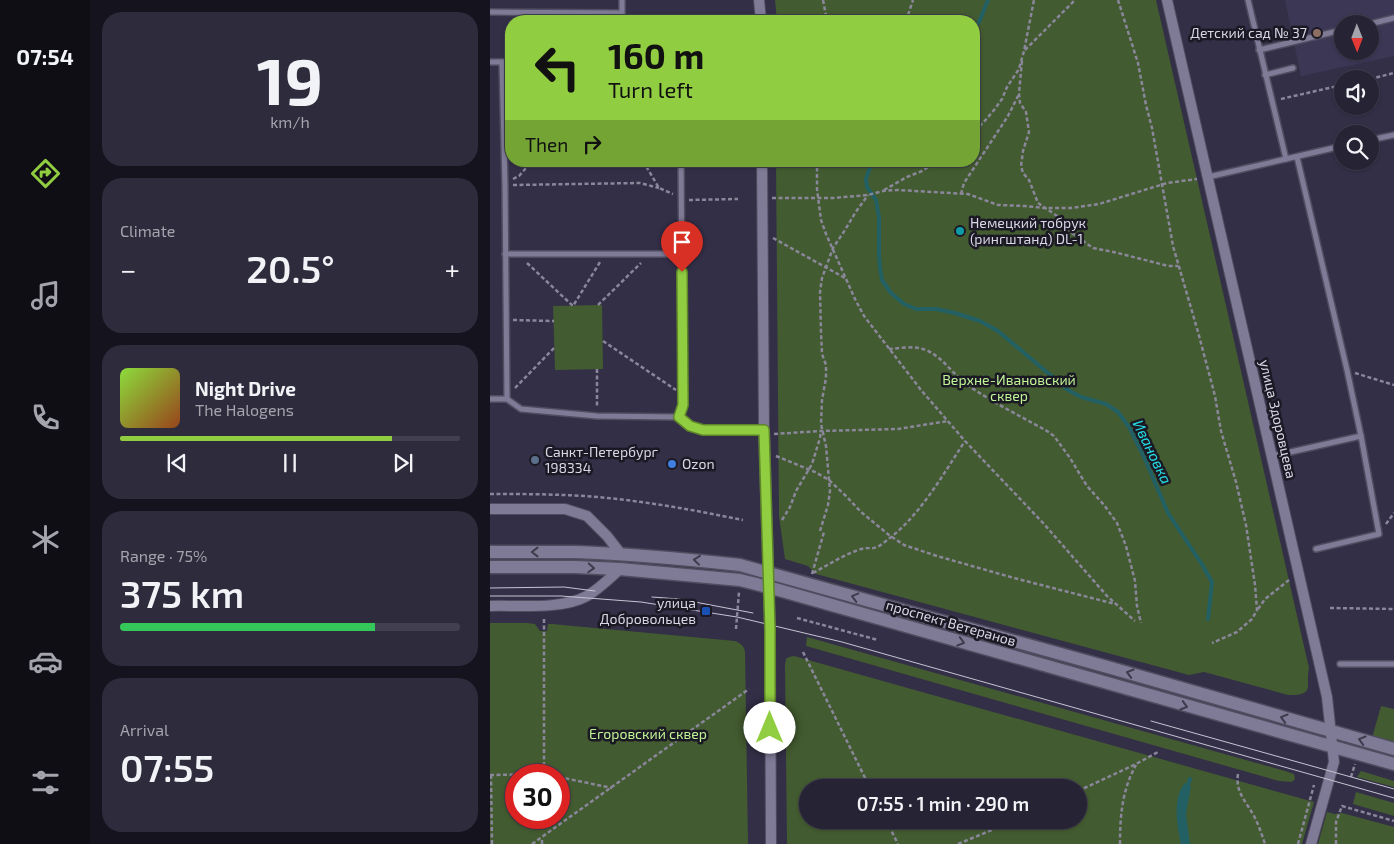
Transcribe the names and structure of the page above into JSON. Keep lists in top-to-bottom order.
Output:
{
  "streets": {
    "main road": ["проспект Ветеранов"],
    "street": ["улица Здоровцева"]
  },
  "crossings": [
    ["улица Здоровцева", "проспект Ветеранов"]
  ],
  "water": ["Ивановка"],
  "parks": ["Верхне-Ивановский сквер", "Егоровский сквер"],
  "places": {
    "other": [
      "Детский сад № 37",
      "Немецкий тобрук (рингштанд) DL-1",
      "Санкт-Петербург 198334",
      "Ozon"
    ],
    "transit": ["улица Добровольцев"]
  },
  "north": "bottom",
  "page": {
    "tabs": "07:54",
    "tile": [
      ["19", "km/h"],
      "Climate",
      ["Range · 75%", "375 km"],
      ["Arrival", "07:55"]
    ],
    "turn": ["160 m", "Turn left"],
    "then": "Then",
    "heat": ["−", "20.5°", "+"],
    "song": ["Night Drive", "The Halogens"],
    "limit": "30",
    "trip": "07:55 · 1 min · 290 m"
  }
}
